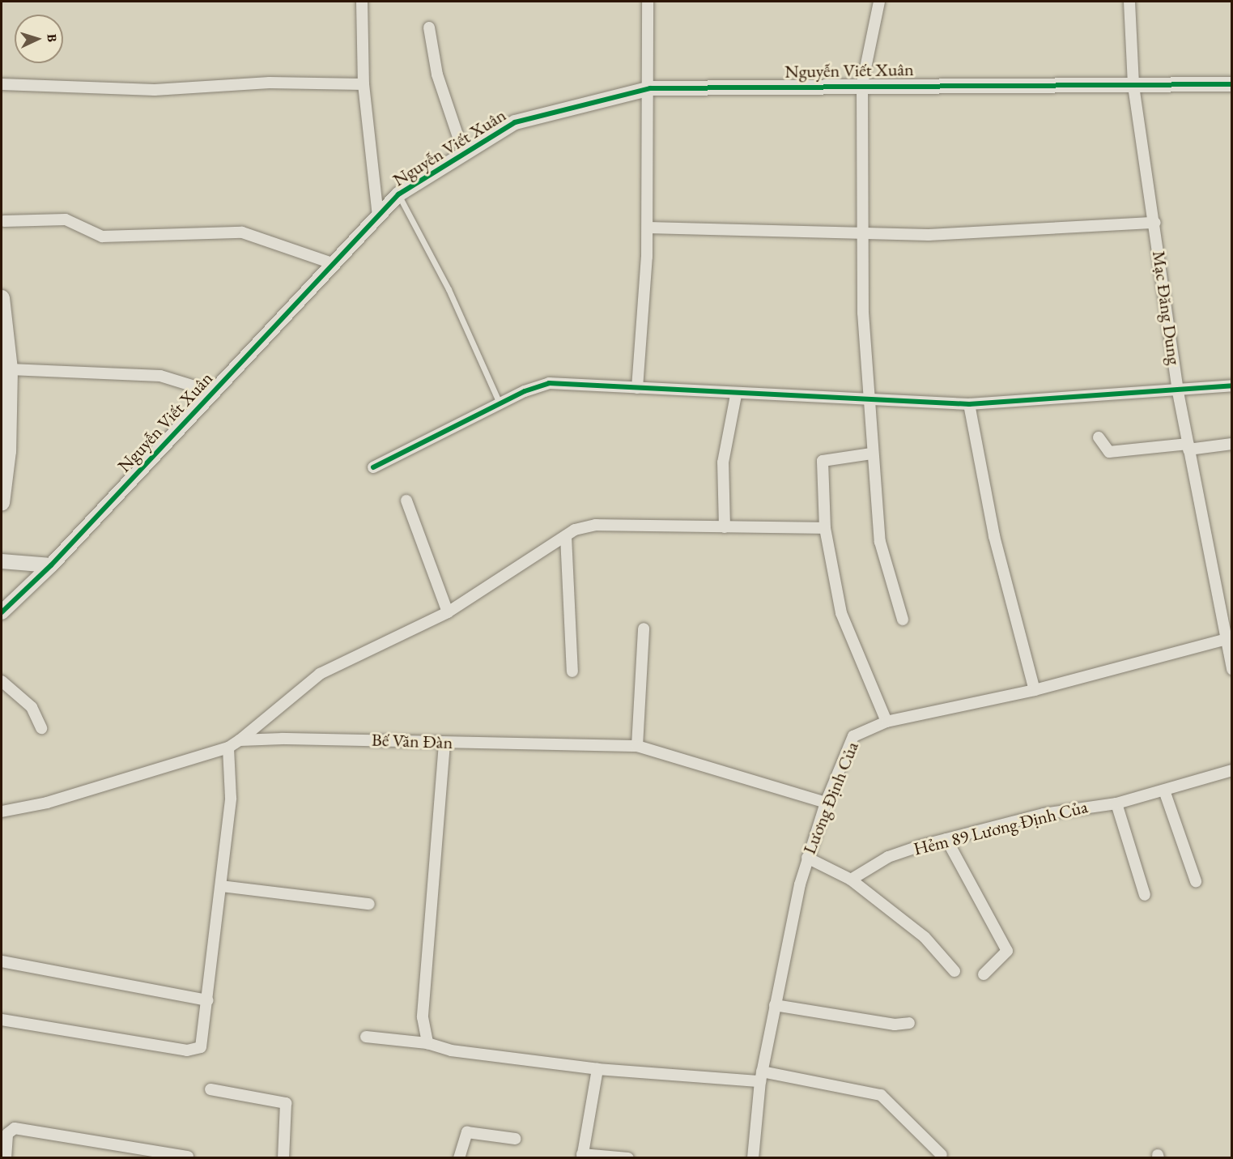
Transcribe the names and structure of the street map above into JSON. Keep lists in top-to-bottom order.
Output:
{
  "streets": {
    "street": [
      "Nguyễn Viết Xuân",
      "Mạc Đăng Dung",
      "Bế Văn Đàn",
      "Lương Định Của",
      "Hẻm 89 Lương Định Của"
    ]
  },
  "crossings": [
    ["Nguyễn Viết Xuân", "Mạc Đăng Dung"],
    ["Mạc Đăng Dung", "Lương Định Của"],
    ["Bế Văn Đàn", "Lương Định Của"]
  ],
  "north": "right"
}
